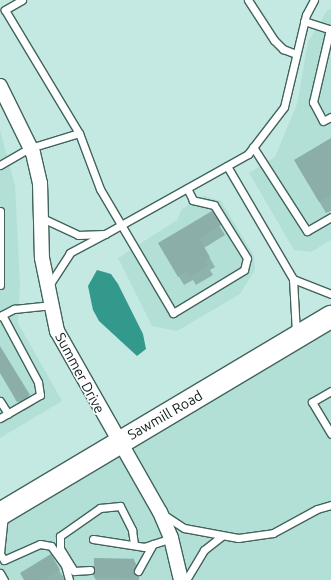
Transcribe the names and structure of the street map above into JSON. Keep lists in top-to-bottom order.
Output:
{
  "streets": {
    "main road": ["Sawmill Road"],
    "street": ["Summer Drive"]
  },
  "crossings": [
    ["Summer Drive", "Sawmill Road"]
  ]
}
